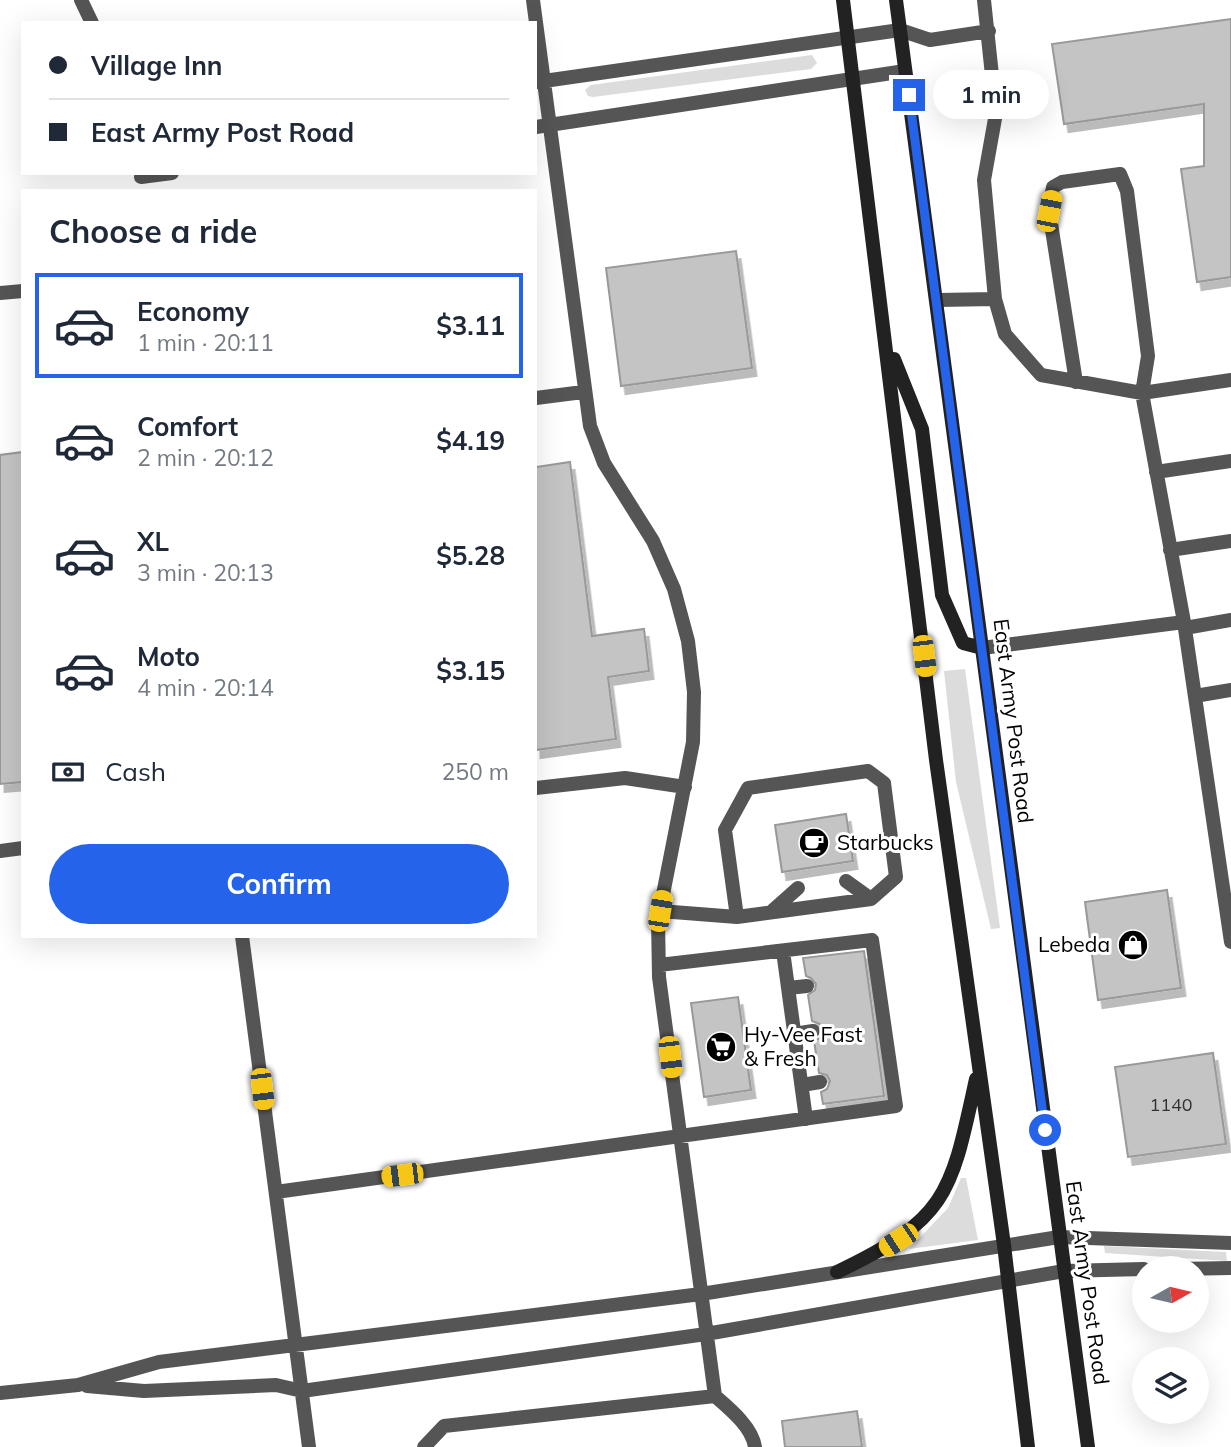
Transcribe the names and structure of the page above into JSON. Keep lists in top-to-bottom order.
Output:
{
  "streets": {
    "main road": ["East Army Post Road"]
  },
  "places": {
    "cafe": ["Starbucks"],
    "shop": ["Lebeda"],
    "supermarket": ["Hy-Vee Fast & Fresh"]
  },
  "house_numbers": ["1140"],
  "north": "right",
  "page": {
    "banner": ["Village Inn", "East Army Post Road"],
    "bubble": "1 min",
    "heading": "Choose a ride",
    "list": [
      {
        "name": "Economy",
        "note": "1 min · 20:11",
        "value": "$3.11"
      },
      {
        "name": "Comfort",
        "note": "2 min · 20:12",
        "value": "$4.19"
      },
      {
        "name": "XL",
        "note": "3 min · 20:13",
        "value": "$5.28"
      },
      {
        "name": "Moto",
        "note": "4 min · 20:14",
        "value": "$3.15"
      }
    ],
    "pay": ["Cash", "250 m"],
    "buttons": "Confirm"
  }
}
